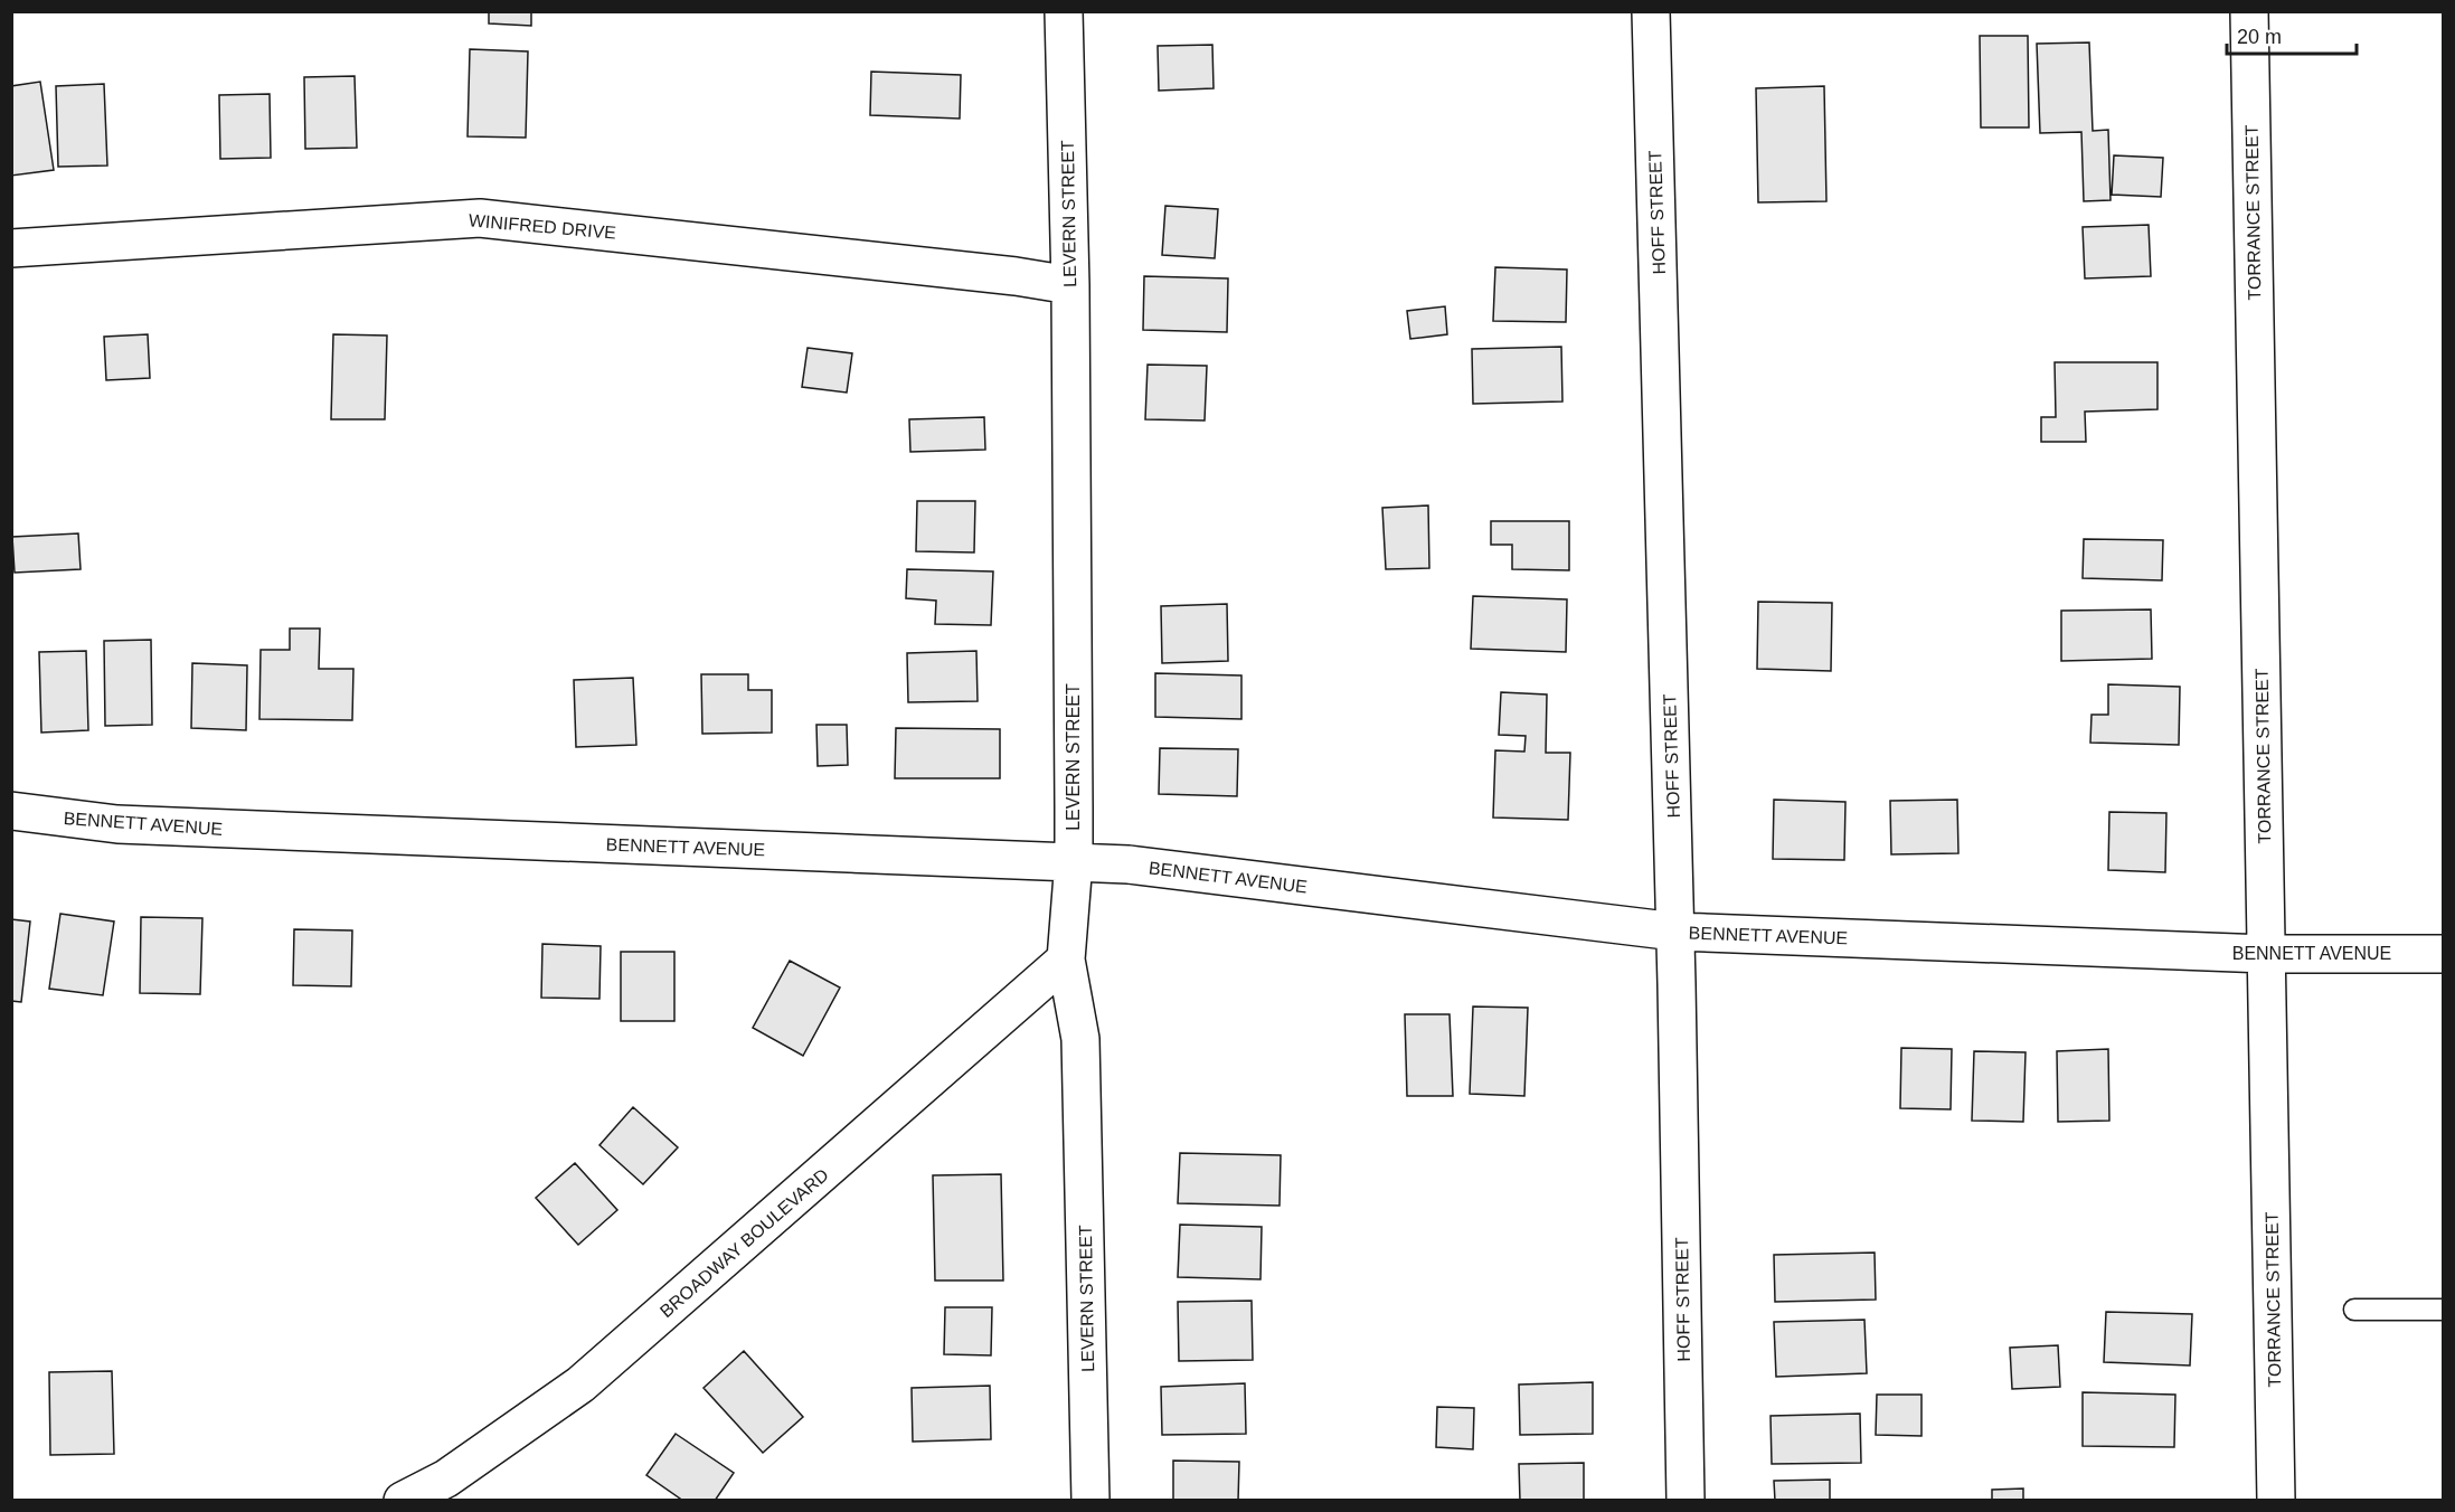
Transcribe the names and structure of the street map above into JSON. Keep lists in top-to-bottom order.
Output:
{
  "streets": {
    "street": [
      "HOFF STREET",
      "TORRANCE STREET",
      "LEVERN STREET",
      "WINIFRED DRIVE",
      "BENNETT AVENUE",
      "BROADWAY BOULEVARD"
    ]
  },
  "crossings": [
    ["HOFF STREET", "BENNETT AVENUE"],
    ["TORRANCE STREET", "BENNETT AVENUE"],
    ["LEVERN STREET", "WINIFRED DRIVE"],
    ["LEVERN STREET", "BENNETT AVENUE"],
    ["LEVERN STREET", "BROADWAY BOULEVARD"]
  ],
  "scale_bar": "20 m"
}
